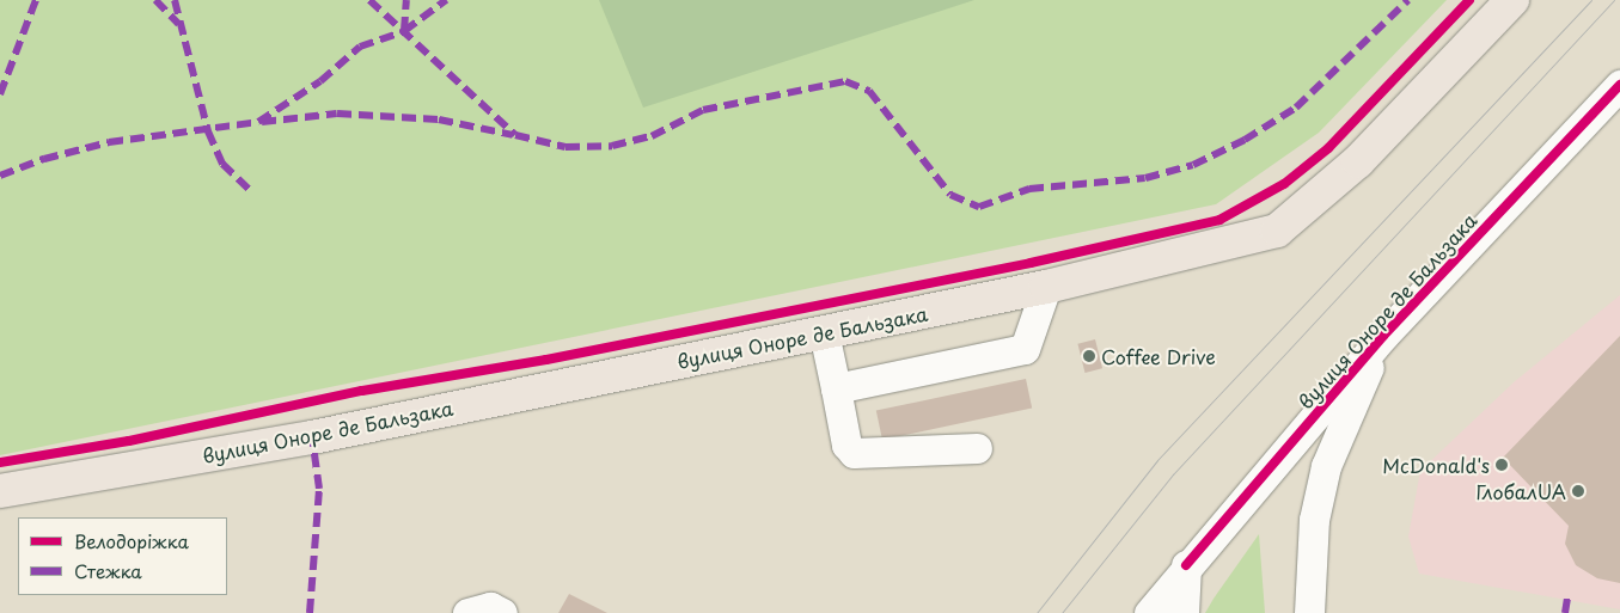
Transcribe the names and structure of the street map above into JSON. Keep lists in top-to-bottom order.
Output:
{
  "streets": {
    "main road": ["вулиця Оноре де Бальзака"]
  },
  "places": ["Coffee Drive", "McDonald's", "ГлобалUA"],
  "legend": ["Велодоріжка", "Стежка"]
}
